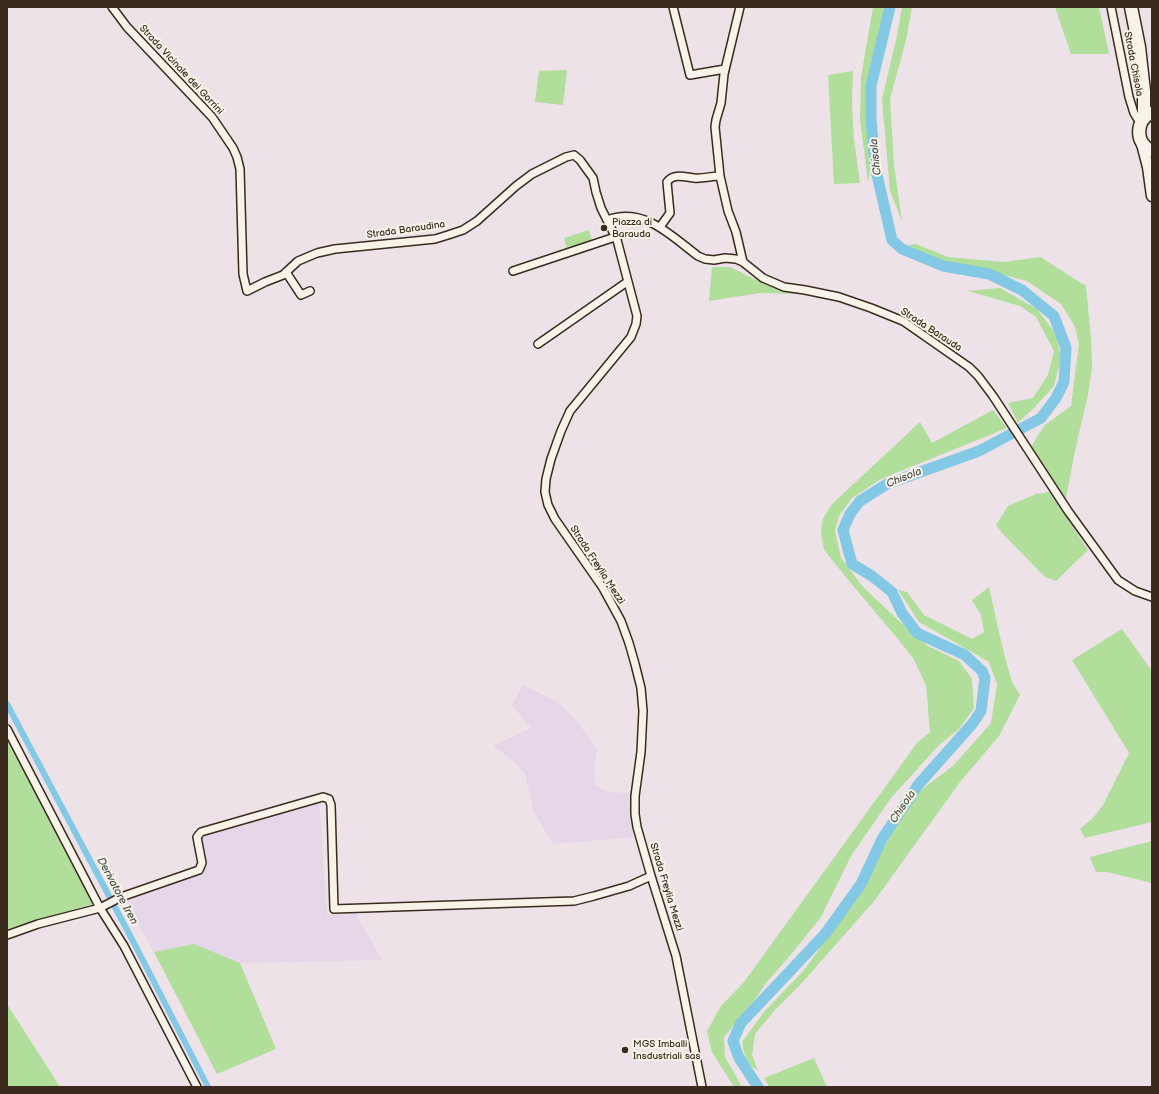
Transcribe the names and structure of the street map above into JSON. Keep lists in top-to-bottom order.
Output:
{
  "streets": {
    "street": [
      "Strada Chisola",
      "Strada Vicinale dei Gorrini",
      "Strada Baraudina",
      "Strada Barauda",
      "Strada Freylia Mezzi"
    ]
  },
  "crossings": [
    ["Strada Vicinale dei Gorrini", "Strada Baraudina"],
    ["Strada Baraudina", "Strada Barauda"],
    ["Strada Baraudina", "Strada Freylia Mezzi"],
    ["Strada Barauda", "Strada Freylia Mezzi"]
  ],
  "water": ["Chisola", "Derivatore Iren"],
  "places": ["Piazza di Barauda", "MGS Imballi Insdustriali sas"]
}
